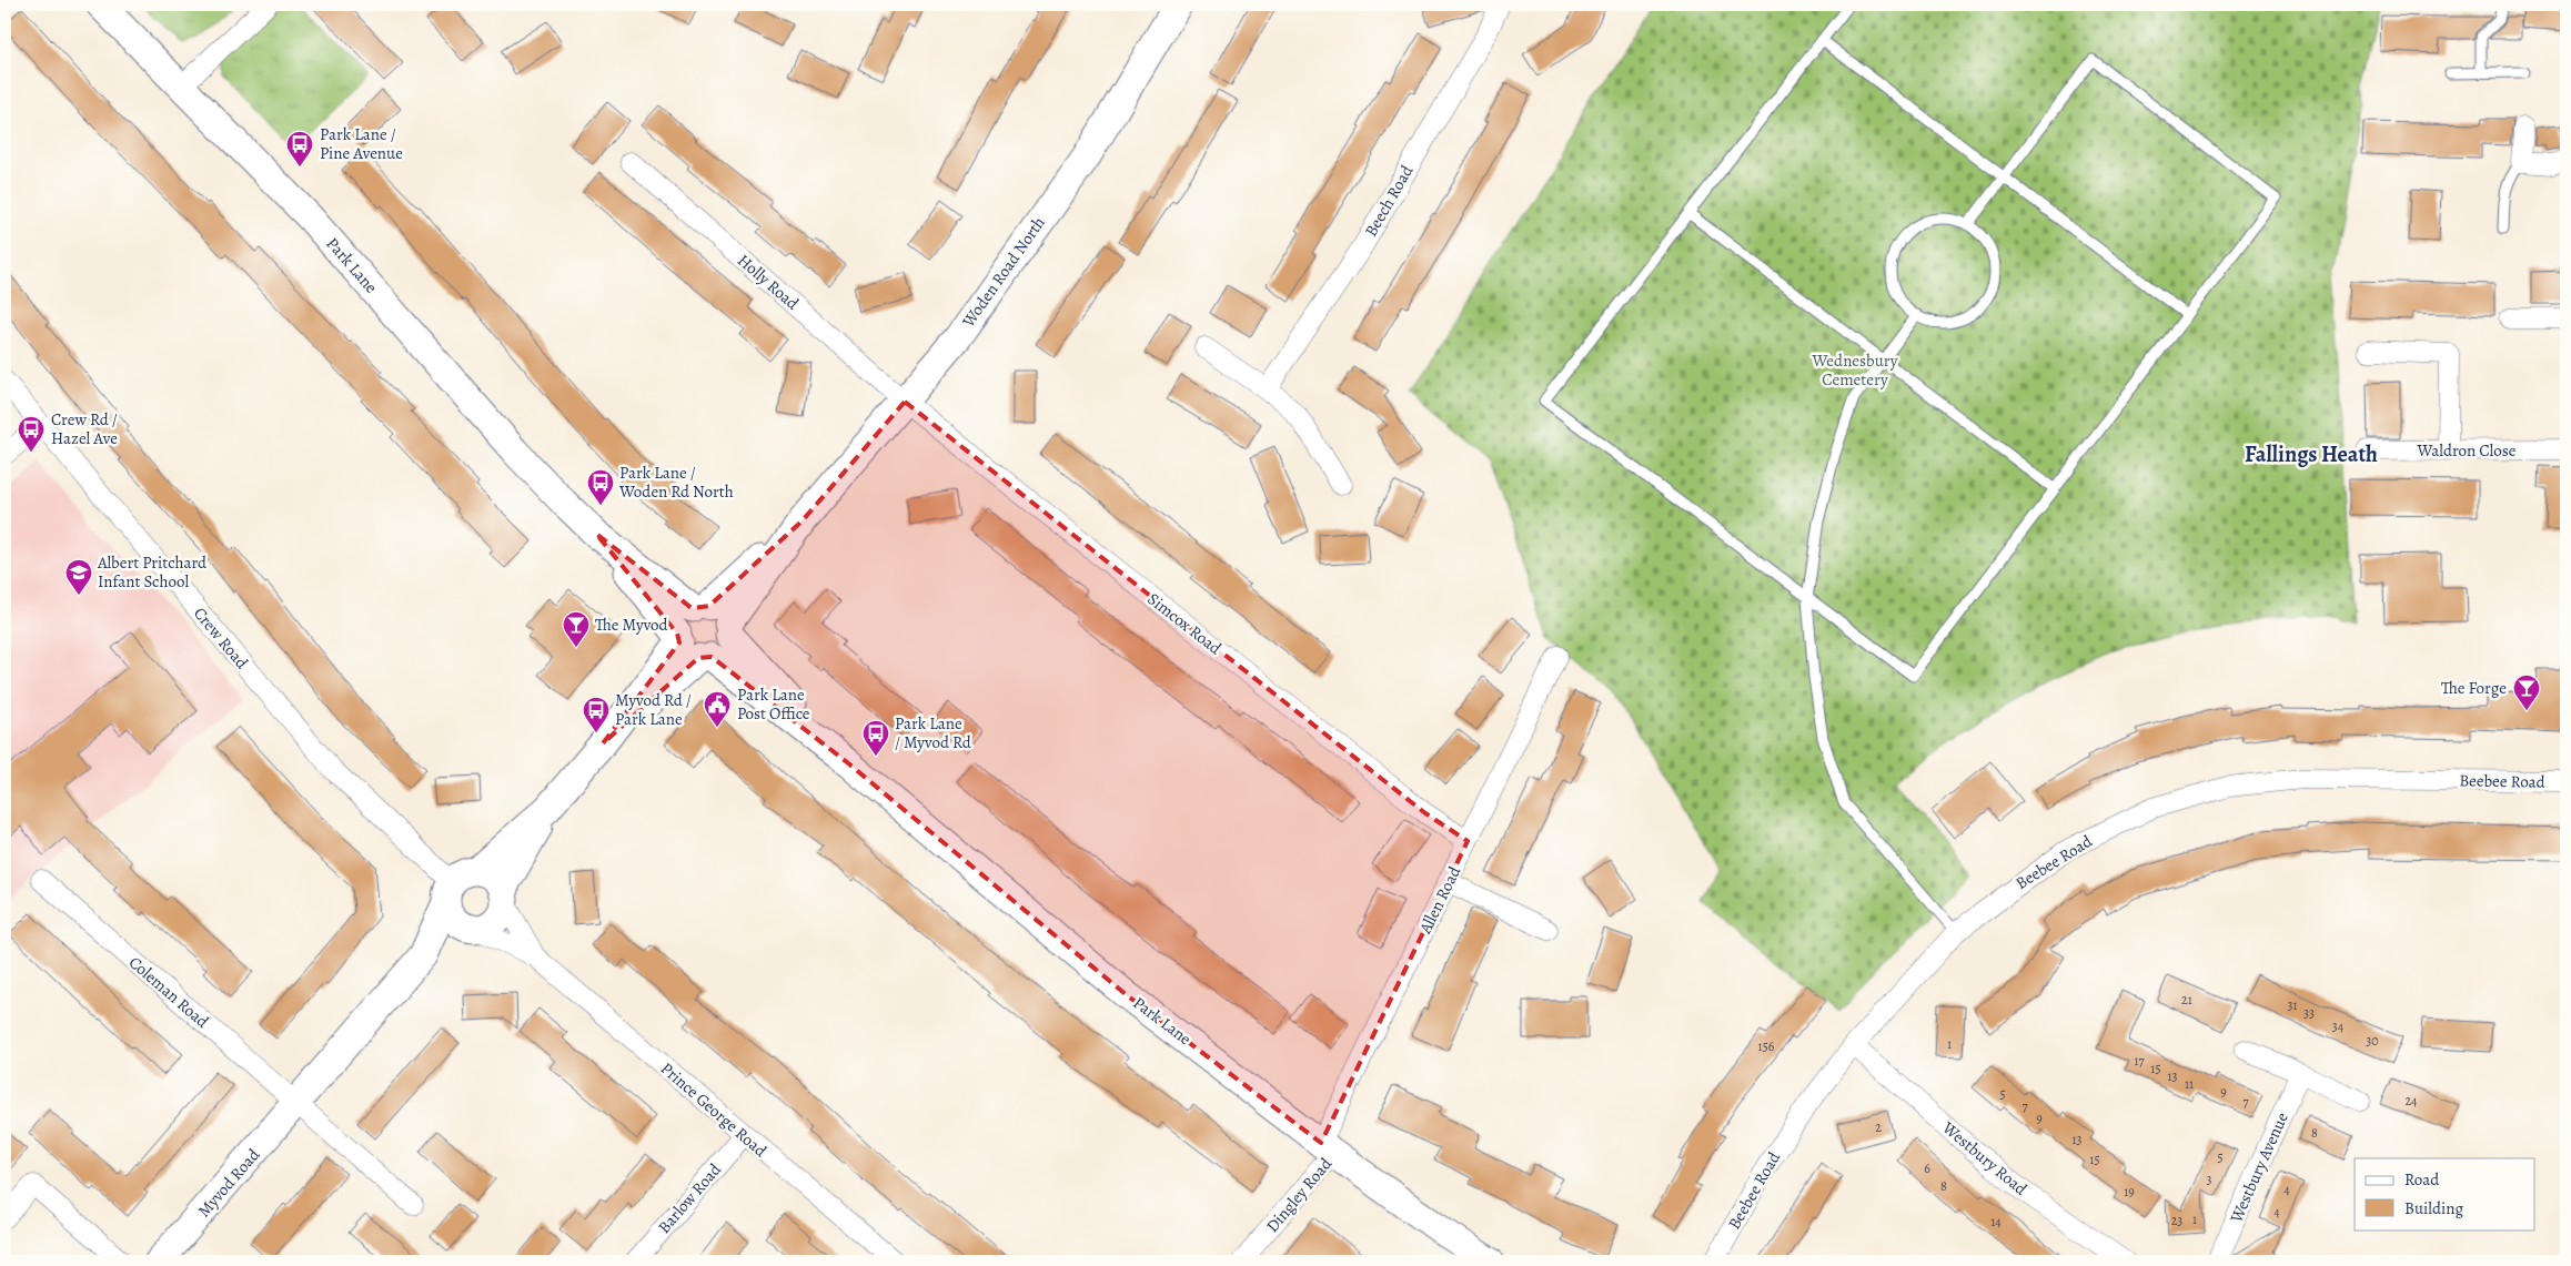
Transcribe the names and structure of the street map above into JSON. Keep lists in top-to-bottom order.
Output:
{
  "streets": {
    "main road": ["Park Lane", "Woden Road North", "Myvod Road"],
    "street": [
      "Beech Road",
      "Holly Road",
      "Waldron Close",
      "Simcox Road",
      "Crew Road",
      "Beebee Road",
      "Allen Road",
      "Coleman Road",
      "Prince George Road",
      "Westbury Road",
      "Westbury Avenue",
      "Dingley Road",
      "Barlow Road"
    ]
  },
  "crossings": [
    ["Park Lane", "Woden Road North"],
    ["Park Lane", "Allen Road"],
    ["Park Lane", "Myvod Road"],
    ["Park Lane", "Dingley Road"],
    ["Woden Road North", "Holly Road"],
    ["Woden Road North", "Simcox Road"],
    ["Holly Road", "Simcox Road"],
    ["Simcox Road", "Allen Road"],
    ["Crew Road", "Prince George Road"],
    ["Crew Road", "Myvod Road"],
    ["Beebee Road", "Westbury Road"],
    ["Allen Road", "Dingley Road"],
    ["Coleman Road", "Myvod Road"],
    ["Prince George Road", "Myvod Road"],
    ["Prince George Road", "Barlow Road"]
  ],
  "districts": ["Fallings Heath"],
  "parks": ["Wednesbury Cemetery"],
  "places": {
    "bus stop": [
      "Park Lane / Pine Avenue",
      "Crew Rd / Hazel Ave",
      "Park Lane / Woden Rd North",
      "Myvod Rd / Park Lane",
      "Park Lane / Myvod Rd"
    ],
    "school or university": ["Albert Pritchard Infant School"],
    "bar": ["The Myvod", "The Forge"],
    "public building": ["Park Lane Post Office"]
  },
  "house_numbers": [
    "21",
    "31",
    "33",
    "34",
    "30",
    "1",
    "156",
    "17",
    "15",
    "13",
    "11",
    "9",
    "5",
    "24",
    "7",
    "7",
    "9",
    "2",
    "8",
    "13",
    "5",
    "15",
    "6",
    "3",
    "8",
    "4",
    "19",
    "4",
    "1",
    "23",
    "14"
  ],
  "legend": ["Road", "Building"]
}
